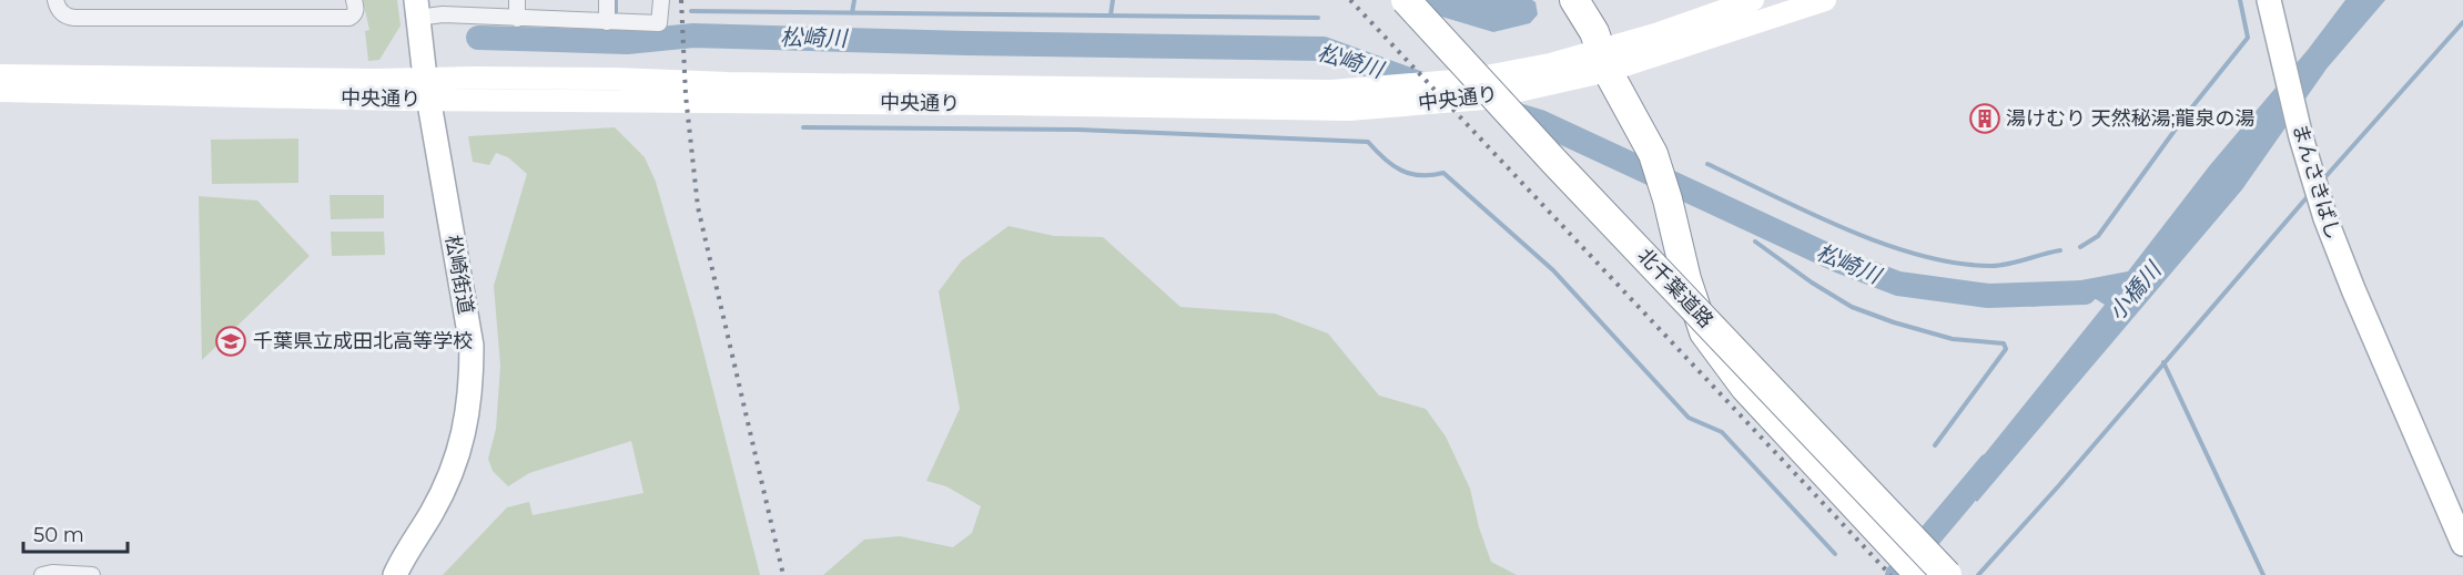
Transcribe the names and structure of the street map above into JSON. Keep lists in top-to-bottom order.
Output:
{
  "streets": {
    "highway": ["北千葉道路"],
    "main road": ["まんさきばし", "松崎街道"],
    "street": ["中央通り"]
  },
  "crossings": [
    ["中央通り", "松崎街道"]
  ],
  "water": ["松崎川", "小橋川"],
  "places": {
    "building": ["湯けむり 天然秘湯;龍泉の湯"],
    "school or university": ["千葉県立成田北高等学校"]
  },
  "scale_bar": "50 m"
}
